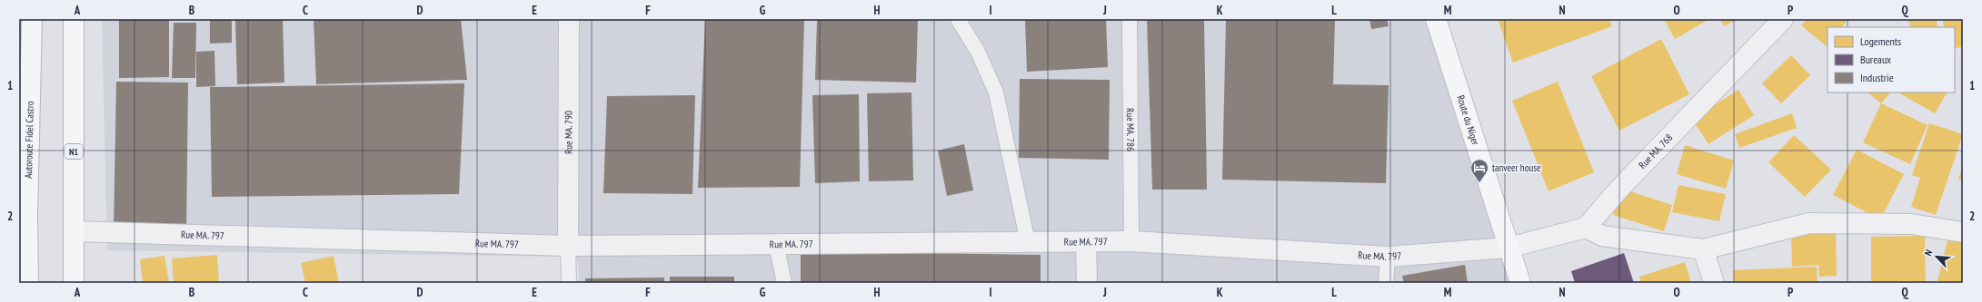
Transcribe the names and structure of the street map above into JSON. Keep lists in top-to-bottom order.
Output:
{
  "streets": {
    "main road": ["Route du Niger", "Autoroute Fidel Castro", "N1"],
    "street": ["Rue MA. 790", "Rue MA. 768", "Rue MA. 797"],
    "lane": ["Rue MA. 786"]
  },
  "crossings": [
    ["Route du Niger", "Rue MA. 797"],
    ["Rue MA. 786", "Rue MA. 797"],
    ["Rue MA. 790", "Rue MA. 797"],
    ["N1", "Rue MA. 797"]
  ],
  "places": {
    "hotel": ["tanveer house"]
  },
  "legend": ["Logements", "Bureaux", "Industrie"],
  "north": "top left",
  "grid": {
    "columns": [
      "A",
      "B",
      "C",
      "D",
      "E",
      "F",
      "G",
      "H",
      "I",
      "J",
      "K",
      "L",
      "M",
      "N",
      "O",
      "P",
      "Q"
    ],
    "rows": ["1", "2"]
  }
}
